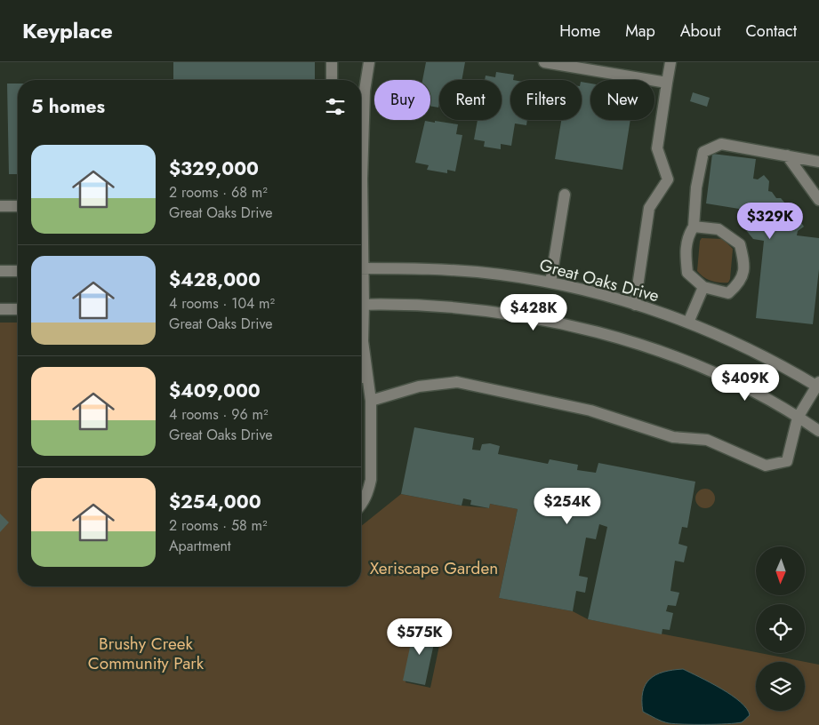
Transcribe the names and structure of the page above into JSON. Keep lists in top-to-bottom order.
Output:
{
  "streets": {
    "street": ["Great Oaks Drive"]
  },
  "parks": ["Xeriscape Garden", "Brushy Creek Community Park"],
  "north": "bottom",
  "page": {
    "header": "Keyplace",
    "nav": [
      "Home",
      "Map",
      "About",
      "Contact"
    ],
    "chip": [
      "Buy",
      "Rent",
      "Filters",
      "New"
    ],
    "heading": "5 homes",
    "list": [
      {
        "name": "$329,000",
        "note": "2 rooms · 68 m² · Great Oaks Drive"
      },
      {
        "name": "$428,000",
        "note": "4 rooms · 104 m² · Great Oaks Drive"
      },
      {
        "name": "$409,000",
        "note": "4 rooms · 96 m² · Great Oaks Drive"
      },
      {
        "name": "$254,000",
        "note": "2 rooms · 58 m² · Apartment"
      }
    ],
    "price": [
      "$329K",
      "$428K",
      "$409K",
      "$254K",
      "$575K"
    ]
  }
}
